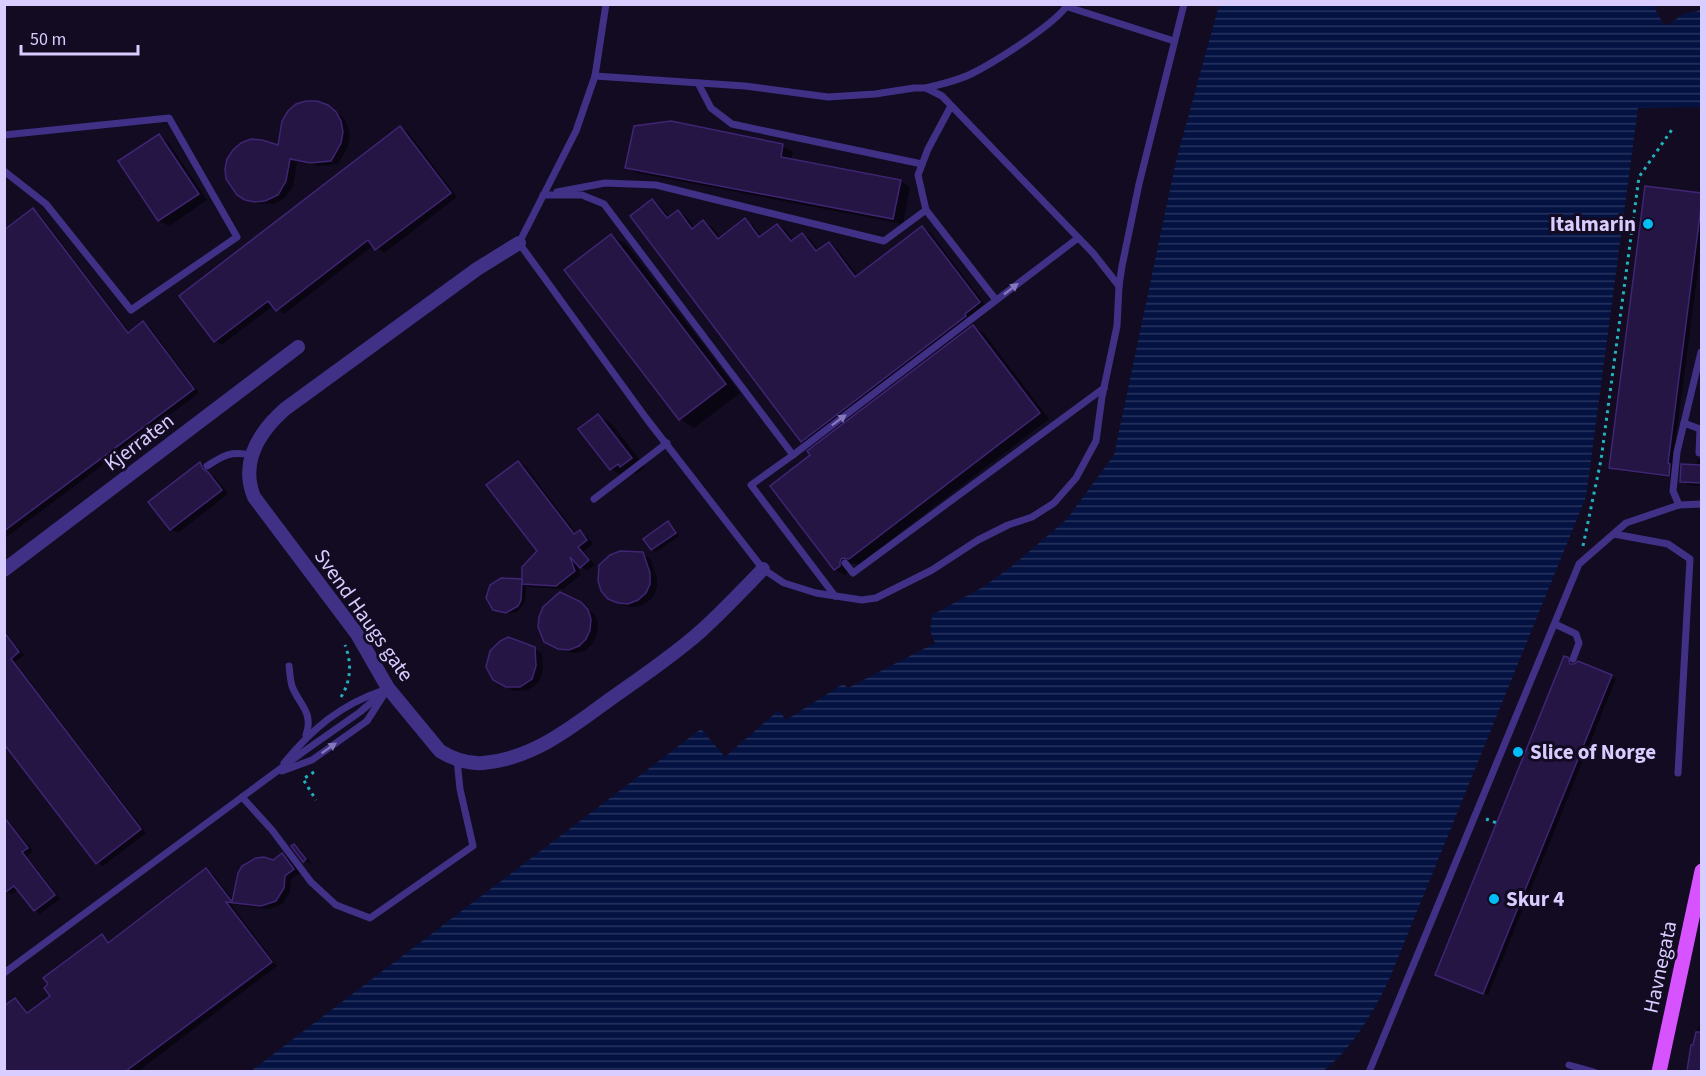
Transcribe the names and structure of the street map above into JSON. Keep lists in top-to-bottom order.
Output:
{
  "streets": {
    "main road": ["Havnegata"],
    "street": ["Kjerraten", "Svend Haugs gate"]
  },
  "places": ["Italmarin", "Slice of Norge", "Skur 4"],
  "scale_bar": "50 m"
}
